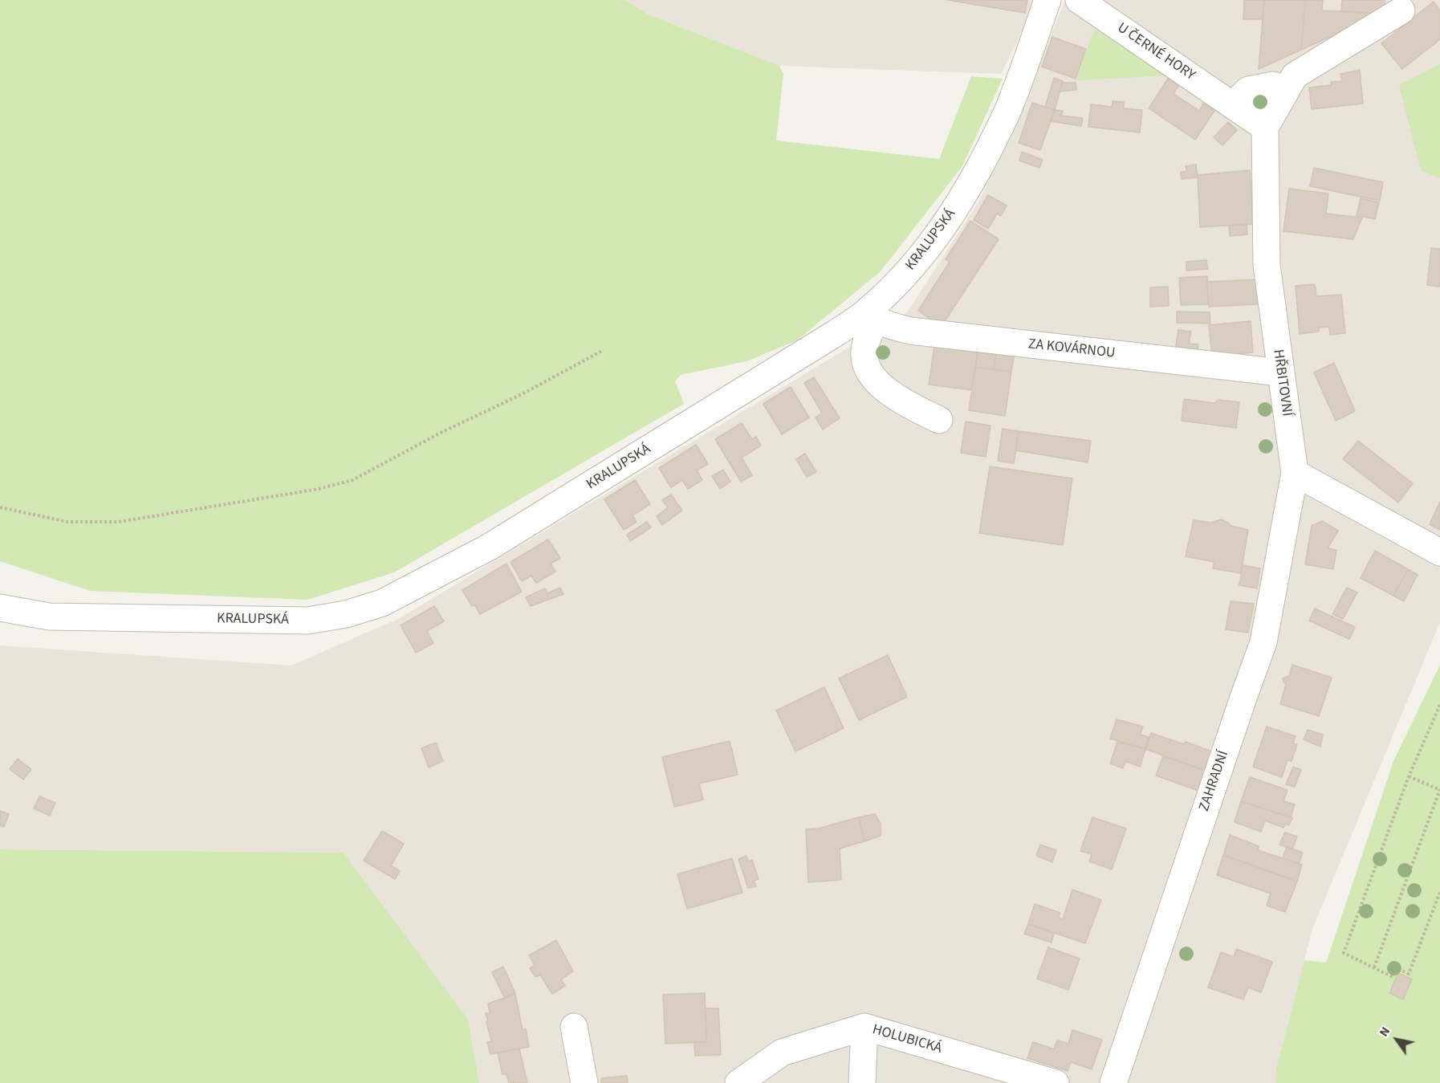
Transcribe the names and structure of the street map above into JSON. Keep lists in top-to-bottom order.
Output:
{
  "streets": {
    "street": [
      "U ČERNÉ HORY",
      "KRALUPSKÁ",
      "ZA KOVÁRNOU",
      "HŘBITOVNÍ",
      "ZAHRADNÍ",
      "HOLUBICKÁ"
    ]
  },
  "crossings": [
    ["U ČERNÉ HORY", "HŘBITOVNÍ"],
    ["KRALUPSKÁ", "ZA KOVÁRNOU"],
    ["ZA KOVÁRNOU", "HŘBITOVNÍ"],
    ["HŘBITOVNÍ", "ZAHRADNÍ"]
  ],
  "north": "top left"
}
